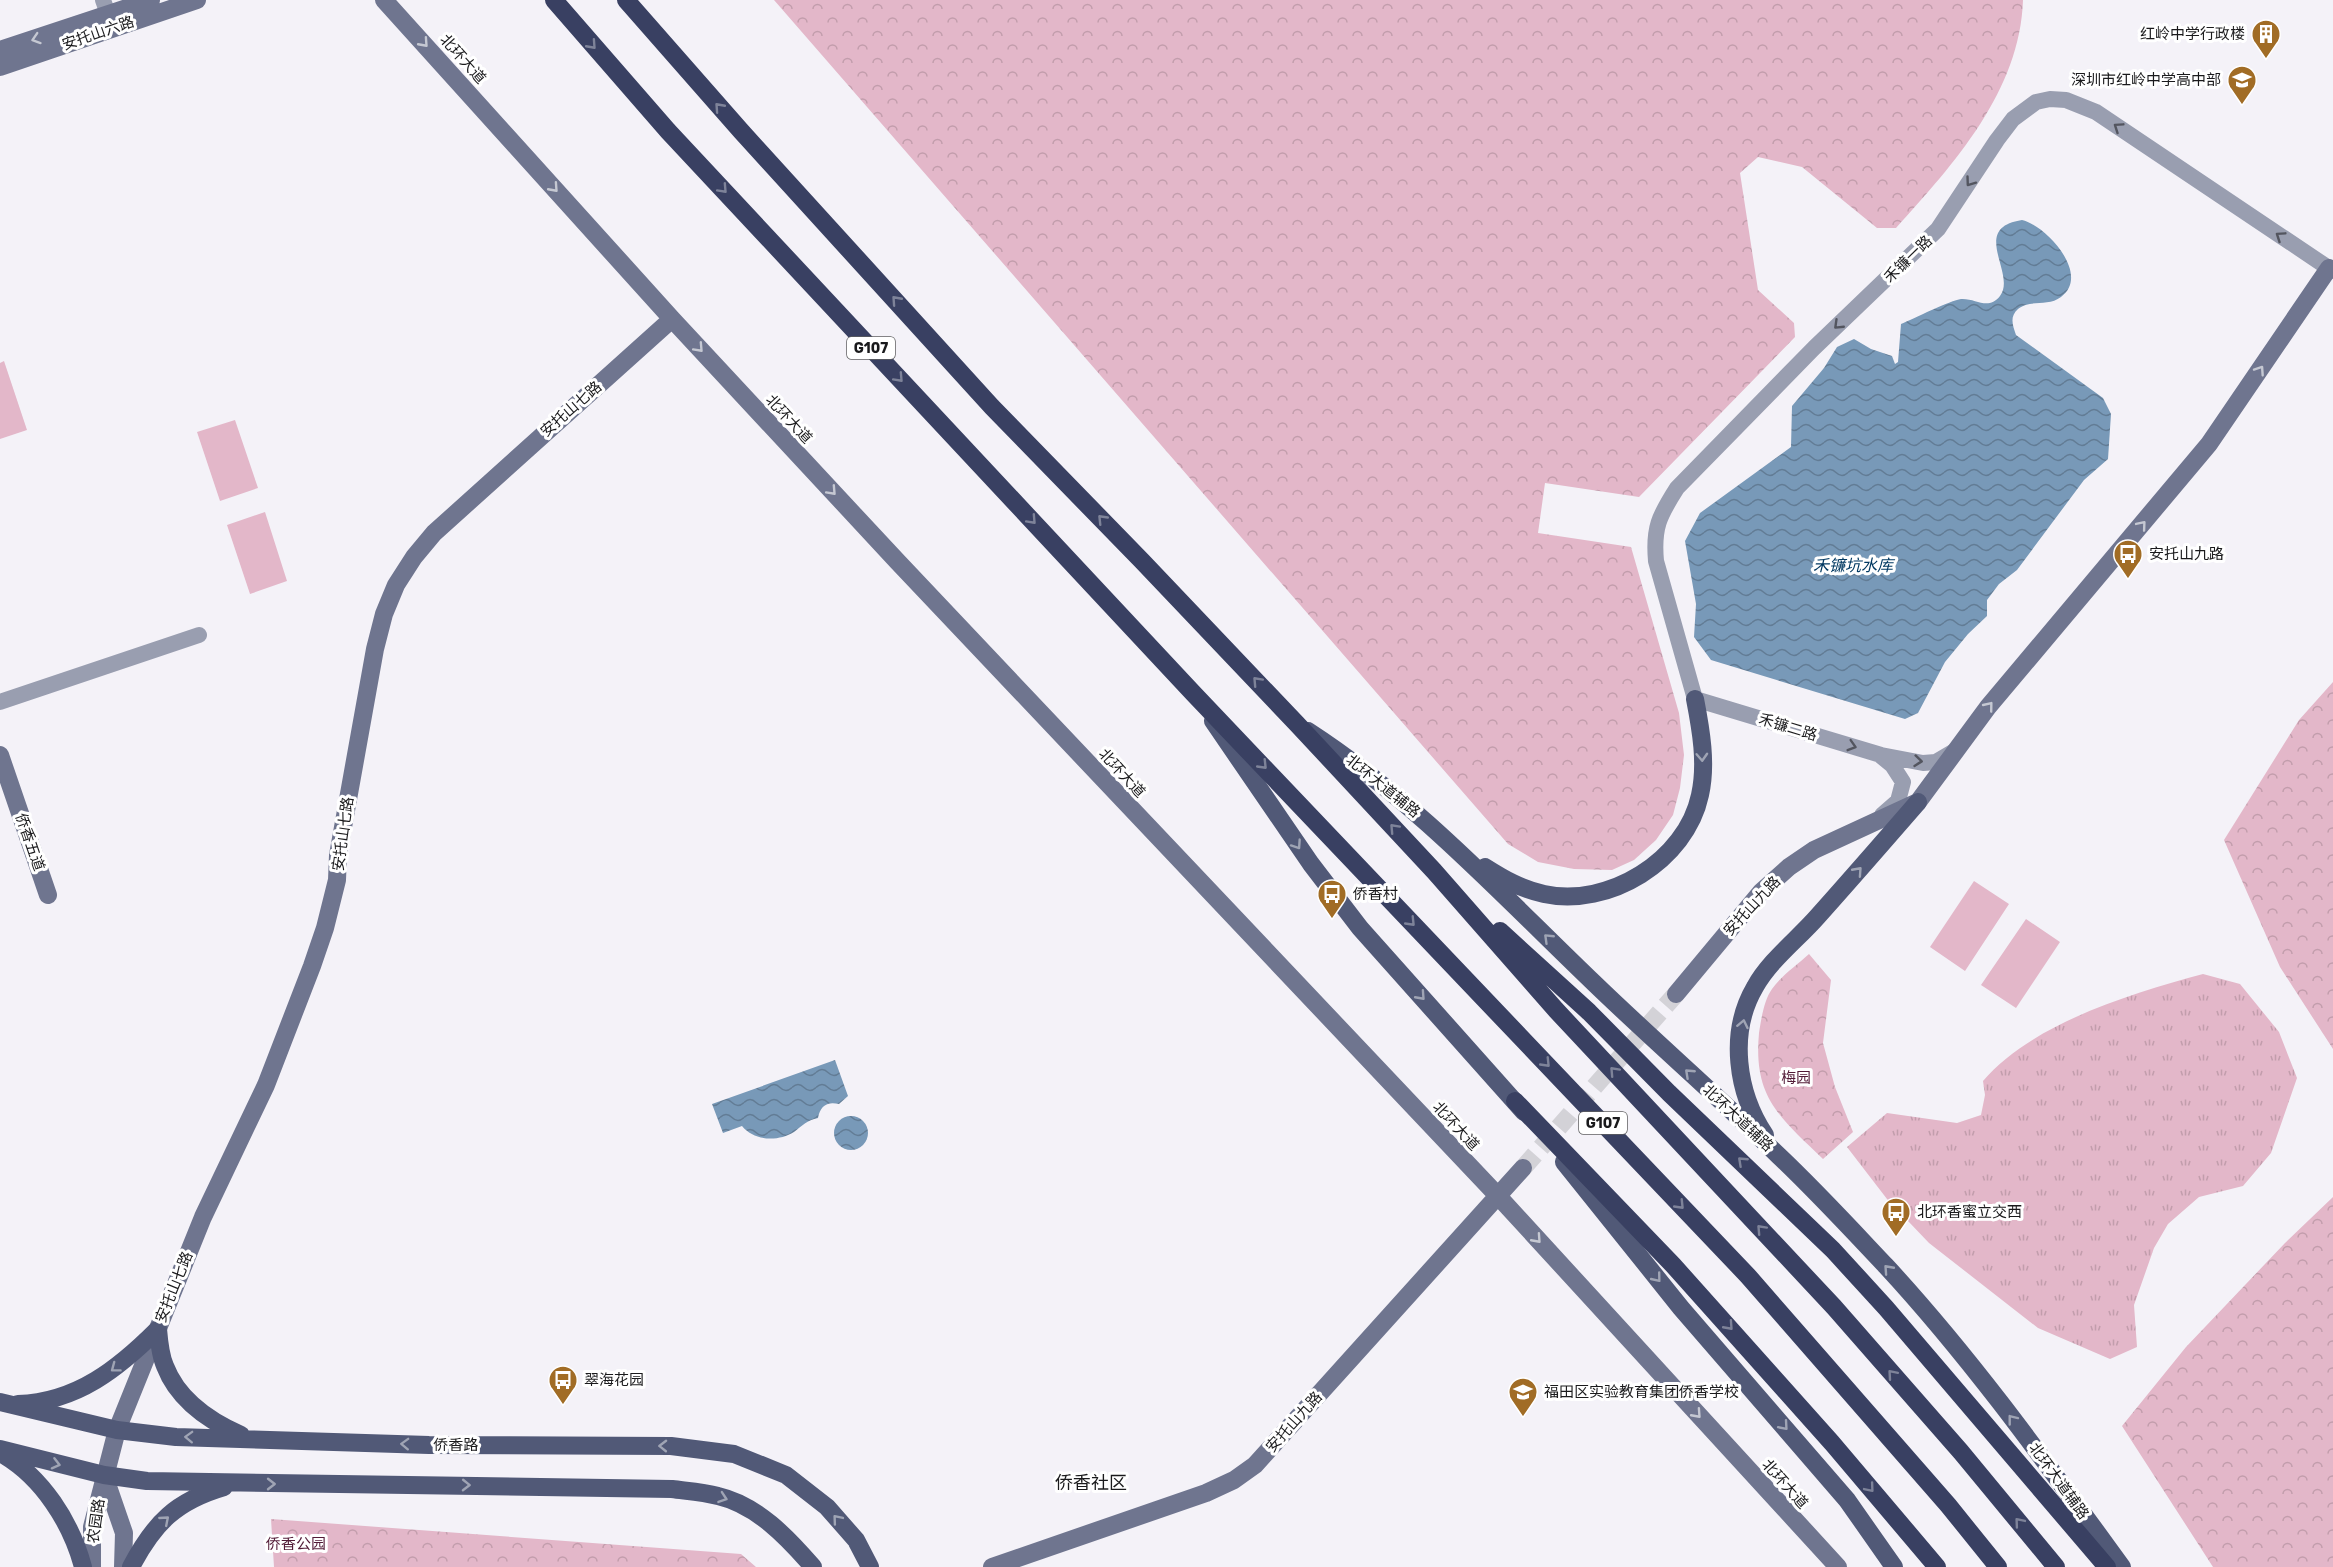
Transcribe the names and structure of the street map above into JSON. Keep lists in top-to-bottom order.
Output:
{
  "streets": {
    "highway": ["G107"],
    "main road": ["北环大道辅路", "侨香路"],
    "street": [
      "安托山六路",
      "北环大道",
      "禾镰一路",
      "安托山七路",
      "禾镰二路",
      "侨香五道",
      "安托山九路",
      "农园路"
    ]
  },
  "crossings": [
    ["北环大道", "安托山七路"],
    ["北环大道", "安托山九路"],
    ["禾镰一路", "禾镰二路"],
    ["G107", "北环大道辅路"],
    ["安托山七路", "侨香路"],
    ["安托山七路", "农园路"],
    ["侨香路", "农园路"]
  ],
  "one_way": ["北环大道", "禾镰二路"],
  "districts": ["侨香社区"],
  "water": ["禾镰坑水库"],
  "parks": ["梅园", "侨香公园"],
  "places": {
    "building": ["红岭中学行政楼"],
    "school or university": ["深圳市红岭中学高中部", "福田区实验教育集团侨香学校"],
    "bus stop": [
      "安托山九路",
      "侨香村",
      "北环香蜜立交西",
      "翠海花园"
    ]
  }
}
